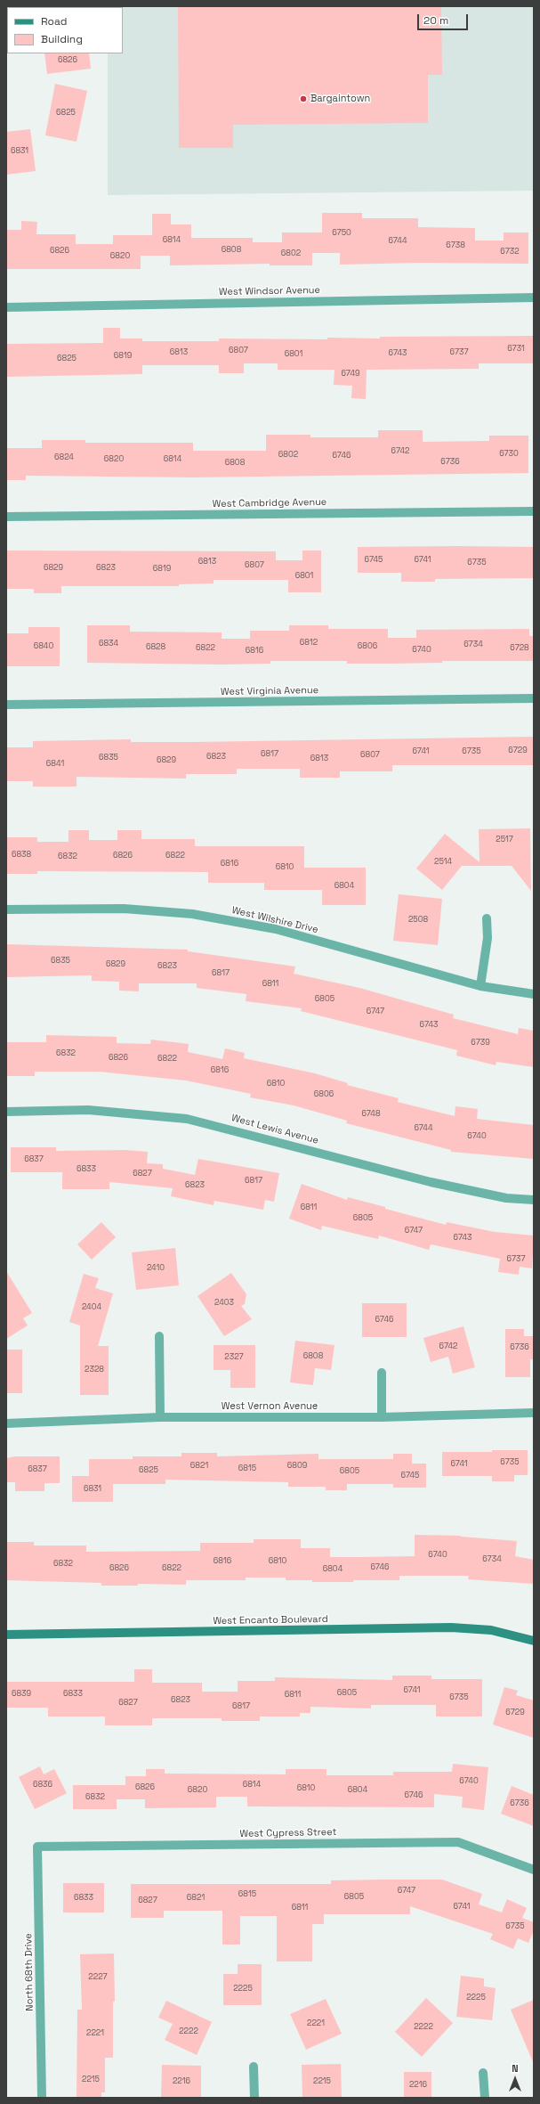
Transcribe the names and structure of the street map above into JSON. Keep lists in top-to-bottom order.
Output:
{
  "streets": {
    "street": [
      "West Windsor Avenue",
      "West Cambridge Avenue",
      "West Virginia Avenue",
      "West Wilshire Drive",
      "West Lewis Avenue",
      "West Vernon Avenue",
      "West Encanto Boulevard",
      "West Cypress Street",
      "North 68th Drive"
    ]
  },
  "crossings": [
    ["West Cypress Street", "North 68th Drive"]
  ],
  "places": ["Bargaintown"],
  "house_numbers": [
    "6826",
    "6825",
    "6831",
    "6750",
    "6814",
    "6744",
    "6738",
    "6808",
    "6826",
    "6732",
    "6802",
    "6820",
    "6731",
    "6807",
    "6813",
    "6737",
    "6743",
    "6801",
    "6819",
    "6825",
    "6749",
    "6742",
    "6730",
    "6802",
    "6746",
    "6824",
    "6820",
    "6814",
    "6736",
    "6808",
    "6745",
    "6741",
    "6813",
    "6735",
    "6807",
    "6829",
    "6823",
    "6819",
    "6801",
    "6812",
    "6834",
    "6734",
    "6840",
    "6806",
    "6828",
    "6822",
    "6728",
    "6740",
    "6816",
    "6729",
    "6741",
    "6735",
    "6817",
    "6807",
    "6823",
    "6835",
    "6813",
    "6829",
    "6841",
    "2517",
    "6838",
    "6826",
    "6822",
    "6832",
    "2514",
    "6816",
    "6810",
    "6804",
    "2508",
    "6835",
    "6829",
    "6823",
    "6817",
    "6811",
    "6805",
    "6747",
    "6743",
    "6739",
    "6832",
    "6826",
    "6822",
    "6816",
    "6810",
    "6806",
    "6748",
    "6744",
    "6740",
    "6837",
    "6833",
    "6827",
    "6817",
    "6823",
    "6811",
    "6805",
    "6747",
    "6743",
    "6737",
    "2410",
    "2403",
    "2404",
    "6746",
    "6742",
    "6736",
    "6808",
    "2327",
    "2328",
    "6735",
    "6741",
    "6821",
    "6809",
    "6815",
    "6837",
    "6825",
    "6805",
    "6745",
    "6831",
    "6740",
    "6734",
    "6816",
    "6810",
    "6832",
    "6746",
    "6826",
    "6822",
    "6804",
    "6741",
    "6805",
    "6839",
    "6833",
    "6811",
    "6735",
    "6823",
    "6827",
    "6817",
    "6729",
    "6740",
    "6836",
    "6814",
    "6826",
    "6810",
    "6820",
    "6804",
    "6746",
    "6832",
    "6736",
    "6747",
    "6815",
    "6805",
    "6833",
    "6821",
    "6827",
    "6741",
    "6811",
    "6735",
    "2227",
    "2225",
    "2225",
    "2221",
    "2222",
    "2222",
    "2221",
    "2215",
    "2216",
    "2215",
    "2216"
  ],
  "legend": ["Road", "Building"],
  "scale_bar": "20 m",
  "north": "top"
}
